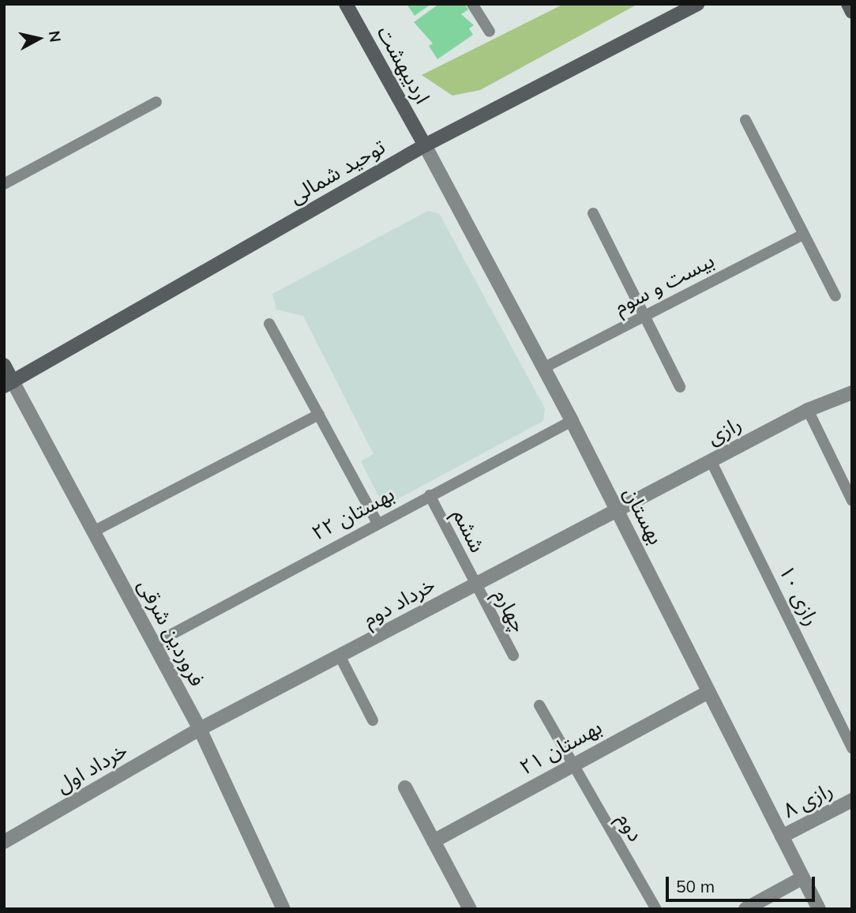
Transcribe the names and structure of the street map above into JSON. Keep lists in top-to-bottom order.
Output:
{
  "streets": {
    "street": [
      "اردیبهشت",
      "توحید شمالی",
      "رازی",
      "بهستان",
      "خرداد دوم",
      "فروردین شرقی",
      "بهستان ۲۱",
      "خرداد اول",
      "۸ رازی"
    ],
    "lane": [
      "بیست و سوم",
      "بهستان ۲۲",
      "ششم",
      "رازی ۱۰",
      "چهارم",
      "دوم"
    ]
  },
  "crossings": [
    ["اردیبهشت", "توحید شمالی"],
    ["اردیبهشت", "بهستان"],
    ["توحید شمالی", "بهستان"],
    ["توحید شمالی", "فروردین شرقی"],
    ["بیست و سوم", "بهستان"],
    ["رازی", "بهستان"],
    ["رازی", "رازی ۱۰"],
    ["رازی", "خرداد دوم"],
    ["بهستان ۲۲", "بهستان"],
    ["بهستان ۲۲", "ششم"],
    ["بهستان ۲۲", "فروردین شرقی"],
    ["بهستان", "خرداد دوم"],
    ["بهستان", "بهستان ۲۱"],
    ["بهستان", "۸ رازی"],
    ["ششم", "خرداد دوم"],
    ["ششم", "چهارم"],
    ["خرداد دوم", "چهارم"],
    ["خرداد دوم", "فروردین شرقی"],
    ["خرداد دوم", "خرداد اول"],
    ["فروردین شرقی", "خرداد اول"],
    ["بهستان ۲۱", "دوم"]
  ],
  "scale_bar": "50 m",
  "north": "right"
}
